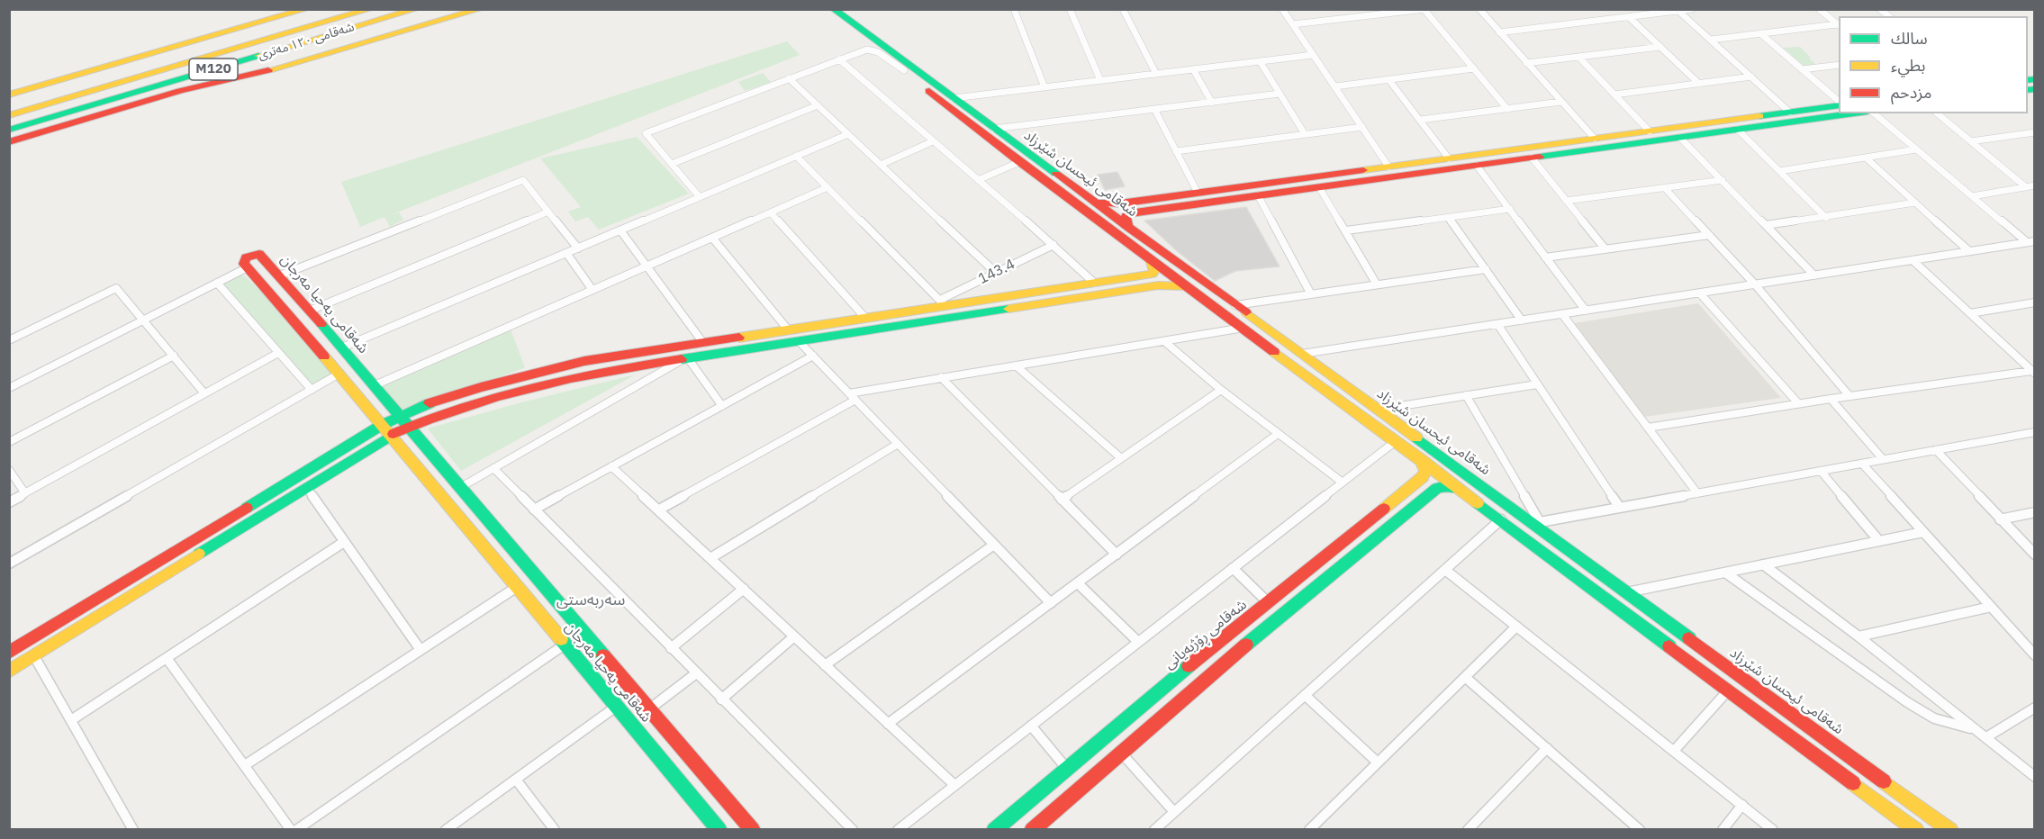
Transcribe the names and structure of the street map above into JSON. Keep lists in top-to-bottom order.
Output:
{
  "streets": {
    "main road": [
      "شەقامی ١٢٠ مەتری",
      "M120",
      "شەقامی ئیحسان شێرزاد",
      "شەقامی یەحیا مەرجان",
      "شەقامی ڕۆژبەیانی"
    ],
    "street": ["143.4"]
  },
  "districts": ["سه‌ربه‌ستی"],
  "legend": ["سالك", "بطيء", "مزدحم"]
}
